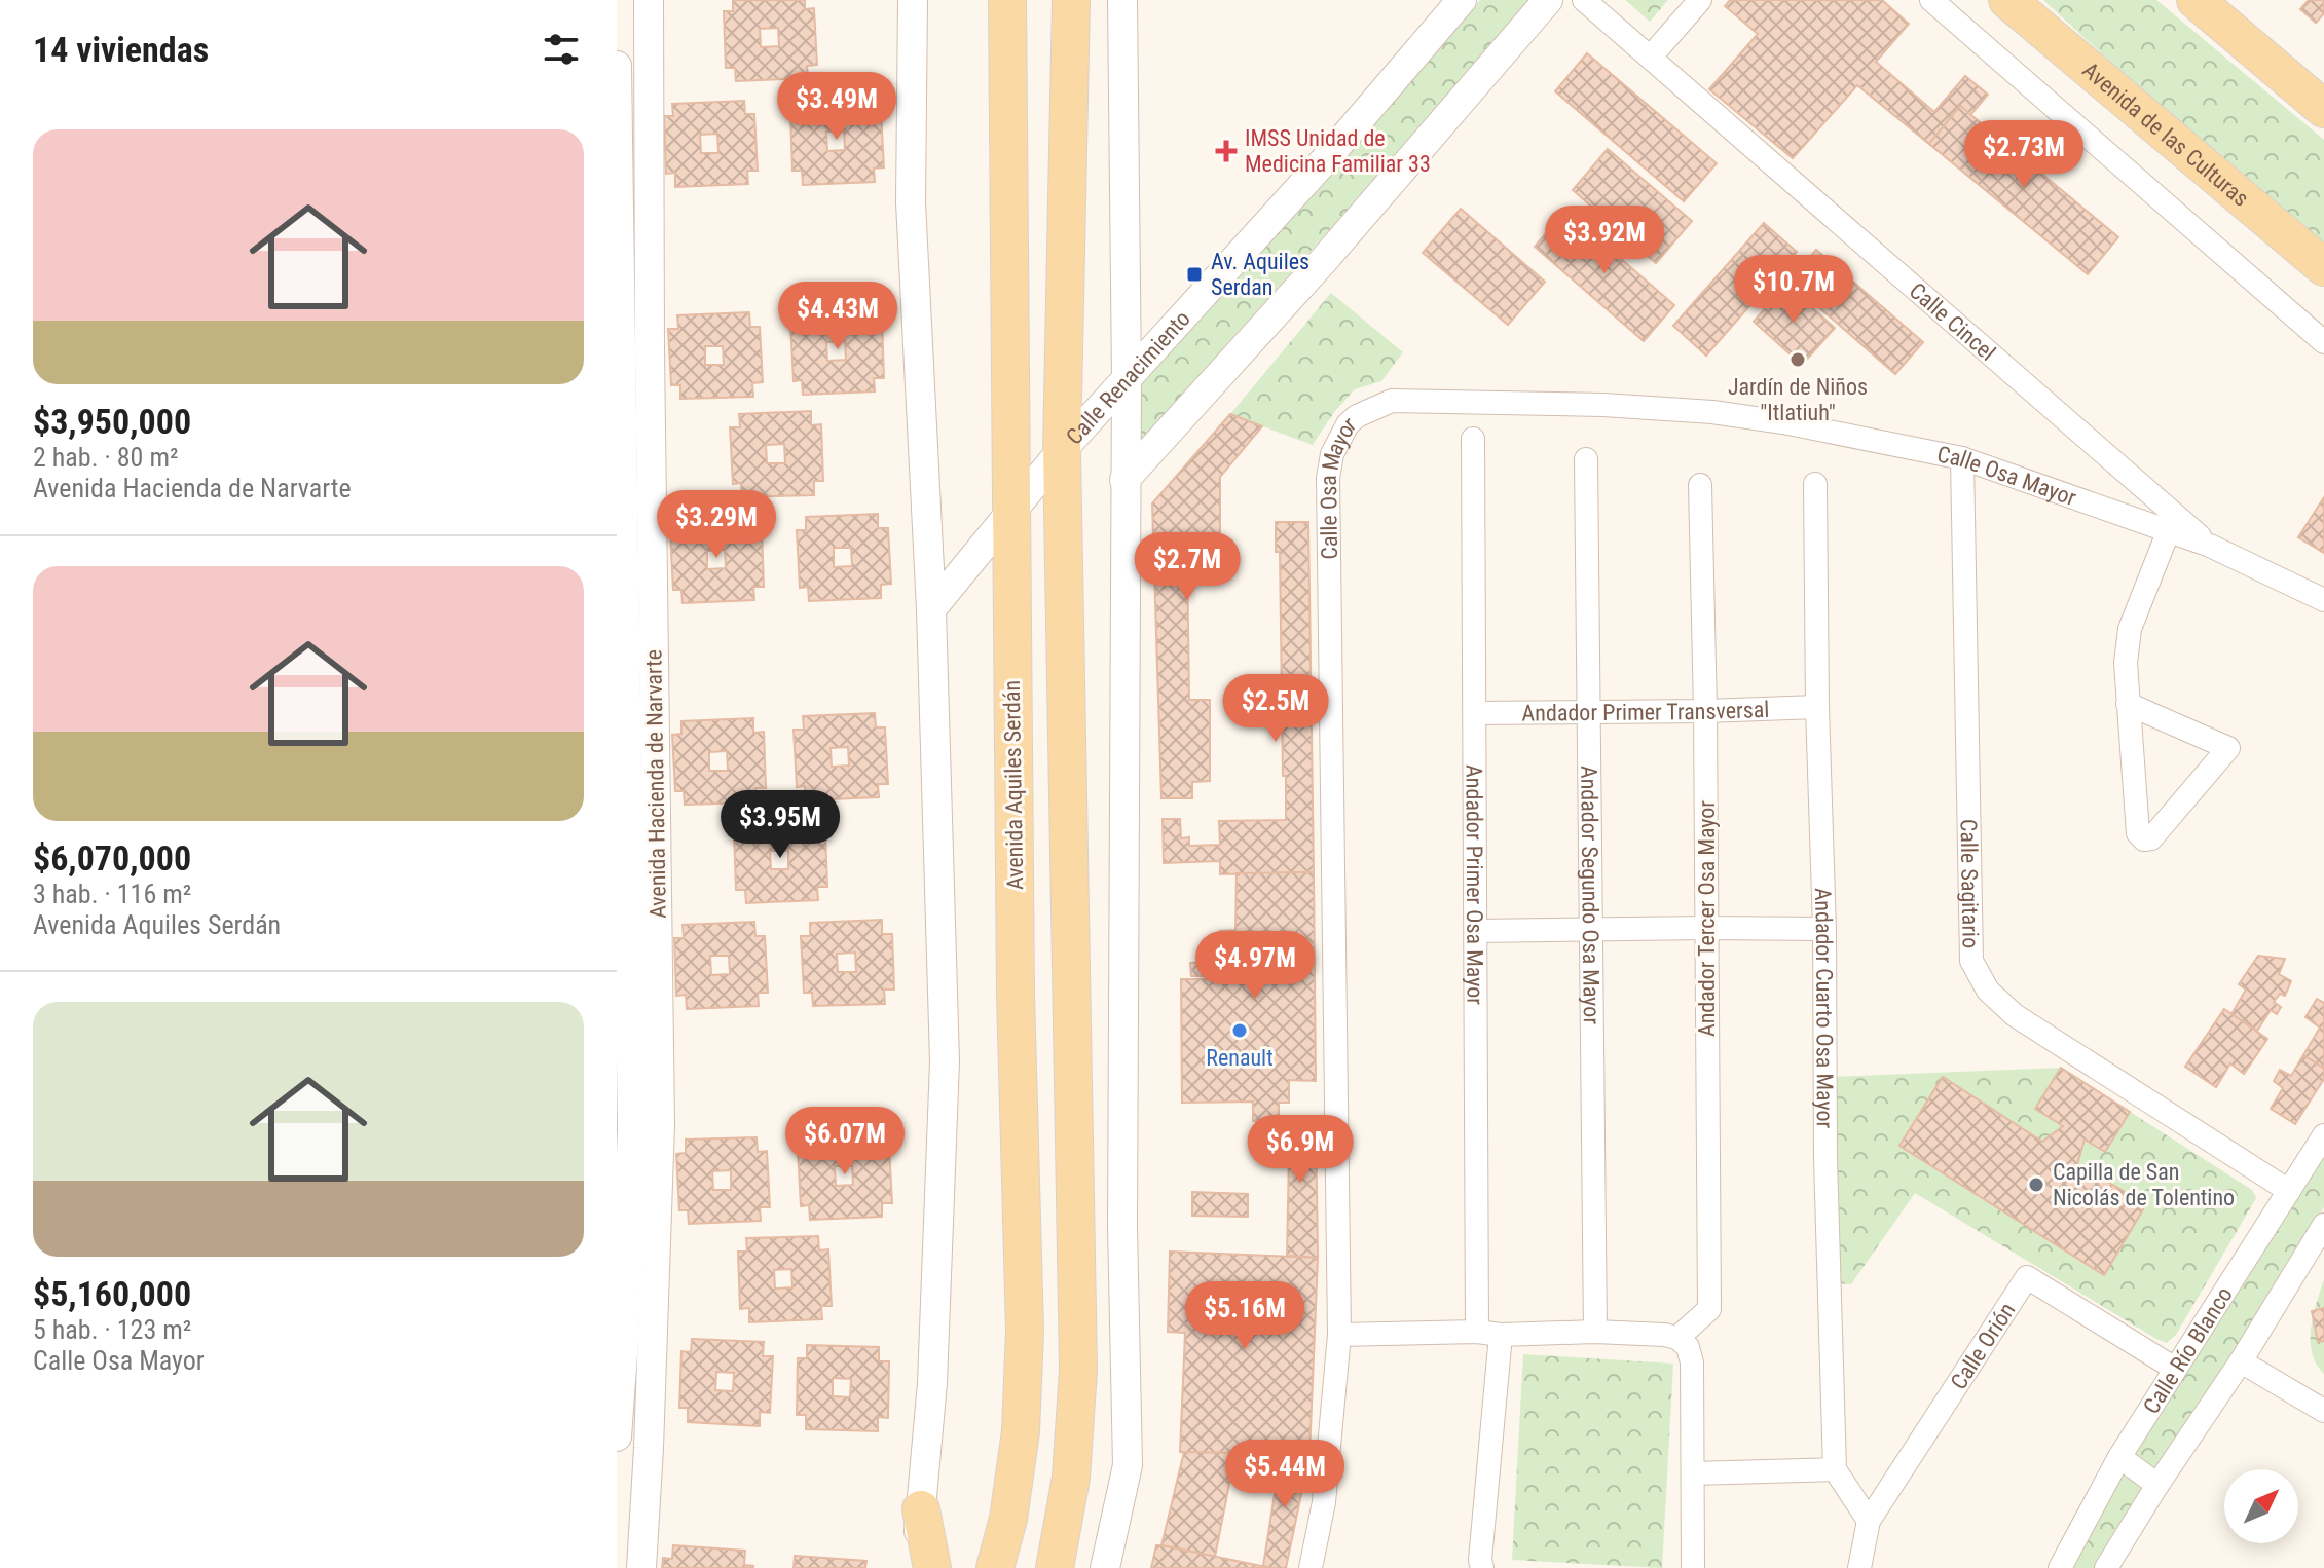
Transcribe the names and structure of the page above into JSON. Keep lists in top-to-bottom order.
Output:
{
  "streets": {
    "main road": ["Avenida de las Culturas", "Avenida Aquiles Serdán"],
    "street": [
      "Calle Cincel",
      "Calle Renacimiento",
      "Calle Osa Mayor",
      "Andador Primer Transversal",
      "Avenida Hacienda de Narvarte",
      "Calle Sagitario",
      "Andador Primer Osa Mayor",
      "Andador Segundo Osa Mayor",
      "Andador Tercer Osa Mayor",
      "Andador Cuarto Osa Mayor",
      "Calle Orión",
      "Calle Río Blanco"
    ]
  },
  "crossings": [
    ["Calle Cincel", "Calle Osa Mayor"],
    ["Calle Renacimiento", "Avenida Aquiles Serdán"],
    ["Calle Osa Mayor", "Calle Sagitario"],
    ["Andador Primer Transversal", "Andador Primer Osa Mayor"],
    ["Andador Primer Transversal", "Andador Segundo Osa Mayor"],
    ["Andador Primer Transversal", "Andador Tercer Osa Mayor"],
    ["Andador Primer Transversal", "Andador Cuarto Osa Mayor"],
    ["Calle Sagitario", "Calle Río Blanco"],
    ["Calle Orión", "Calle Río Blanco"]
  ],
  "places": {
    "health": ["IMSS Unidad de Medicina Familiar 33"],
    "transit": ["Av. Aquiles Serdan"],
    "other": ["Jardín de Niños \"Itlatiuh\"", "Renault", "Capilla de San Nicolás de Tolentino"]
  },
  "north": "top right",
  "page": {
    "heading": "14 viviendas",
    "price": [
      "$3.49M",
      "$2.73M",
      "$3.92M",
      "$10.7M",
      "$4.43M",
      "$3.29M",
      "$2.7M",
      "$2.5M",
      "$3.95M",
      "$4.97M",
      "$6.07M",
      "$6.9M",
      "$5.16M",
      "$5.44M"
    ],
    "list": [
      {
        "name": "$3,950,000",
        "note": "2 hab. · 80 m² · Avenida Hacienda de Narvarte"
      },
      {
        "name": "$6,070,000",
        "note": "3 hab. · 116 m² · Avenida Aquiles Serdán"
      },
      {
        "name": "$5,160,000",
        "note": "5 hab. · 123 m² · Calle Osa Mayor"
      }
    ]
  }
}
